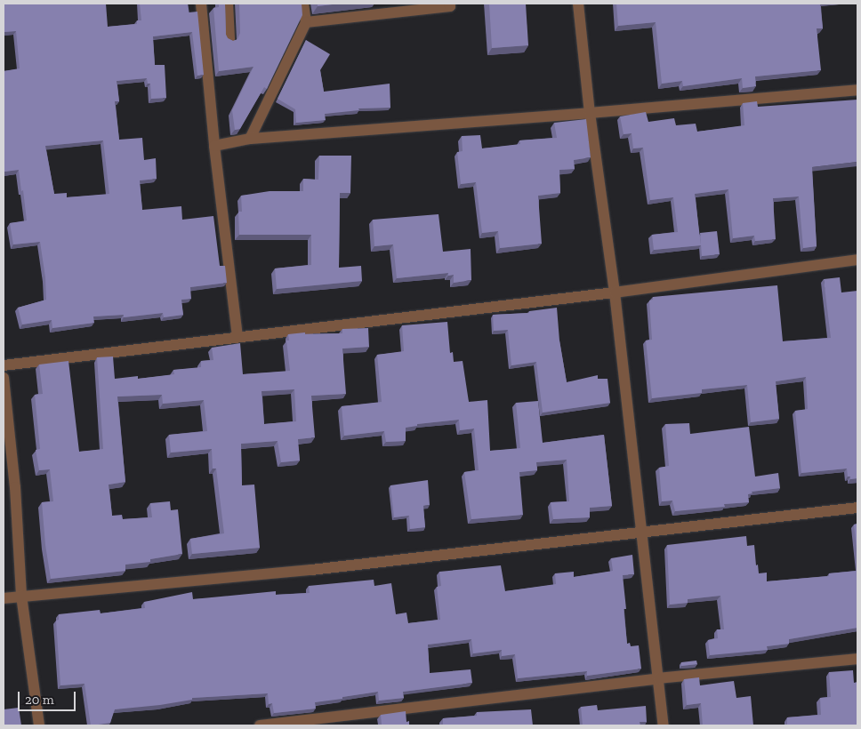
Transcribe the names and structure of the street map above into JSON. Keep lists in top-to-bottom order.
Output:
{
  "scale_bar": "20 m"
}
